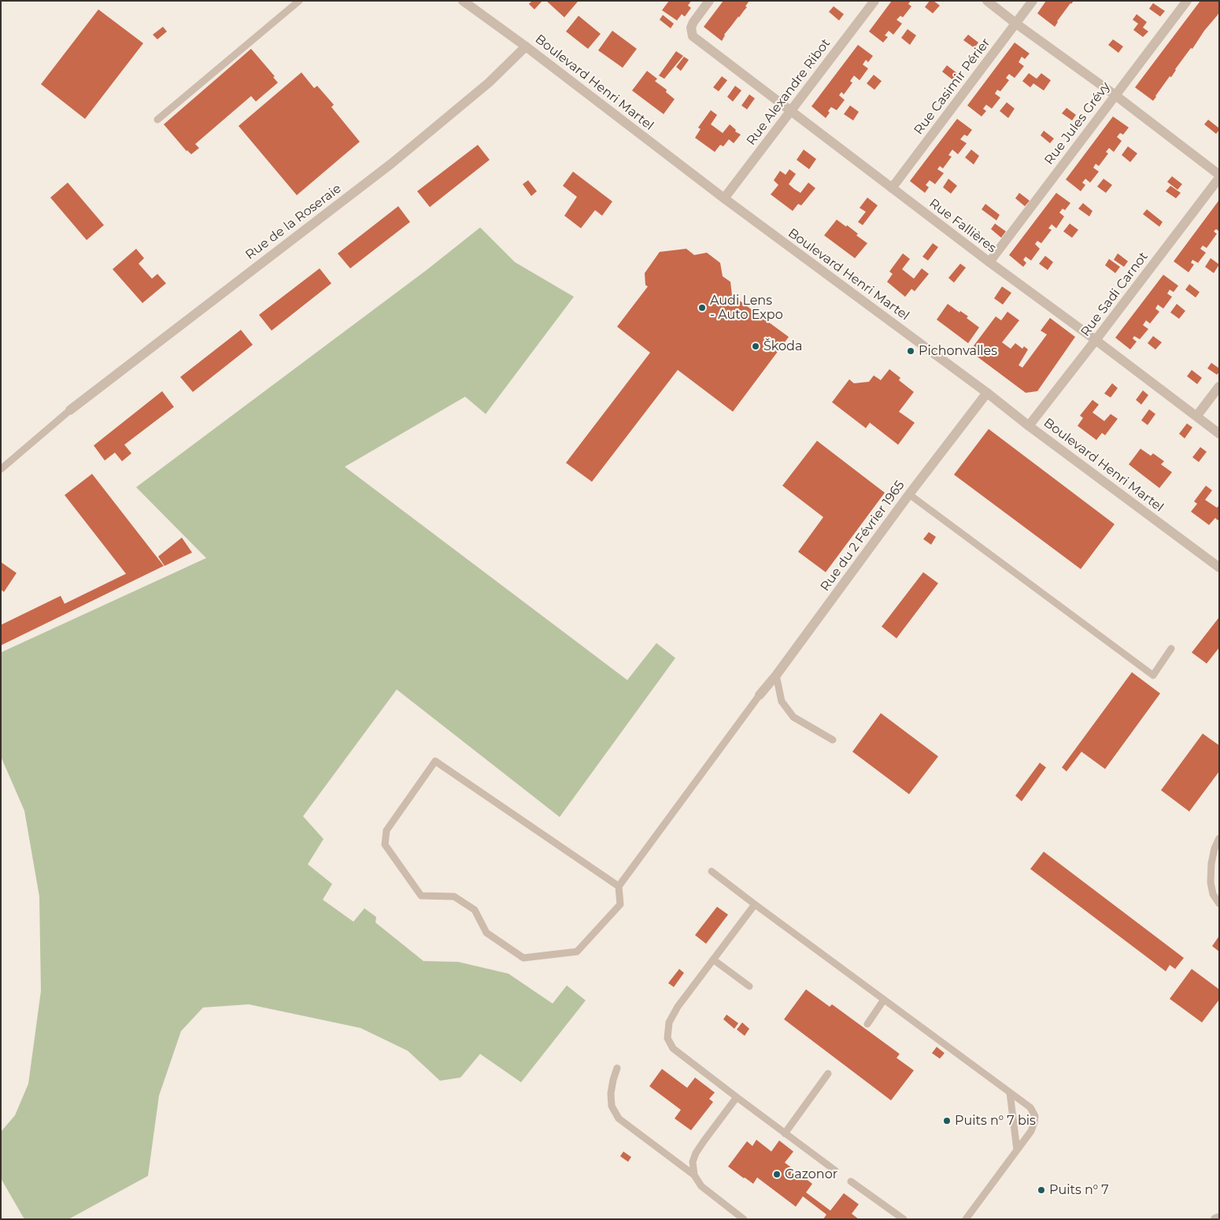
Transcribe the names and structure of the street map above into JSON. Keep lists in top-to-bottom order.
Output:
{
  "streets": {
    "street": [
      "Boulevard Henri Martel",
      "Rue Casimir Périer",
      "Rue Alexandre Ribot",
      "Rue Jules Grévy",
      "Rue de la Roseraie",
      "Rue Fallières",
      "Rue Sadi Carnot",
      "Rue du 2 Février 1965"
    ]
  },
  "crossings": [
    ["Boulevard Henri Martel", "Rue Alexandre Ribot"],
    ["Boulevard Henri Martel", "Rue de la Roseraie"],
    ["Boulevard Henri Martel", "Rue Sadi Carnot"],
    ["Boulevard Henri Martel", "Rue du 2 Février 1965"],
    ["Rue Casimir Périer", "Rue Fallières"],
    ["Rue Alexandre Ribot", "Rue Fallières"],
    ["Rue Jules Grévy", "Rue Fallières"],
    ["Rue Fallières", "Rue Sadi Carnot"]
  ],
  "places": [
    "Audi Lens - Auto Expo",
    "Škoda",
    "Pichonvalles",
    "Puits n° 7 bis",
    "Gazonor",
    "Puits n° 7"
  ]
}
